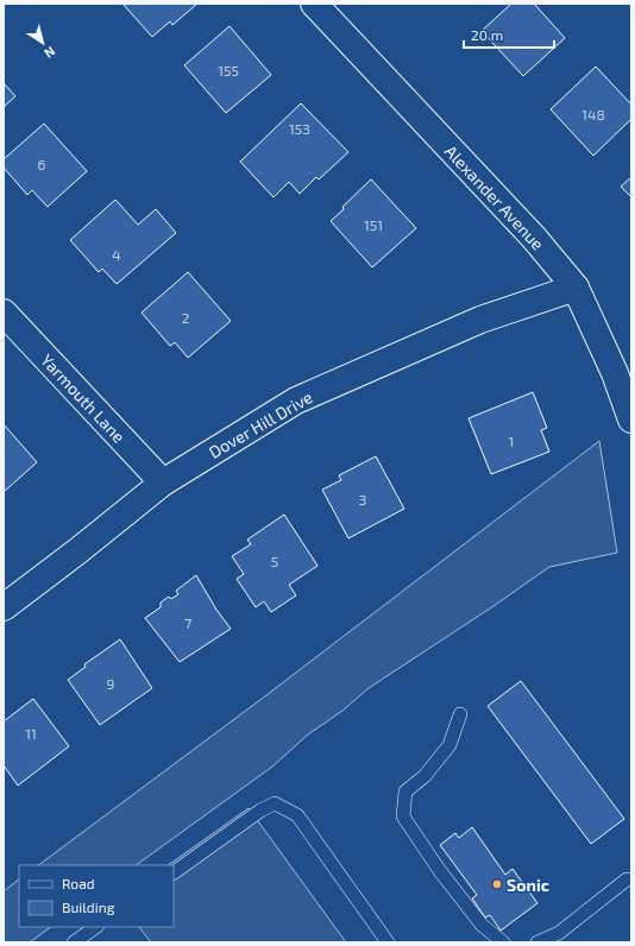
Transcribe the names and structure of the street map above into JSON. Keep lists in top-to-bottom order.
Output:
{
  "streets": {
    "street": ["Alexander Avenue", "Yarmouth Lane", "Dover Hill Drive"]
  },
  "crossings": [
    ["Alexander Avenue", "Dover Hill Drive"],
    ["Yarmouth Lane", "Dover Hill Drive"]
  ],
  "places": ["Sonic"],
  "house_numbers": [
    "155",
    "148",
    "153",
    "6",
    "151",
    "4",
    "2",
    "1",
    "3",
    "5",
    "7",
    "9",
    "11"
  ],
  "legend": ["Road", "Building"],
  "scale_bar": "20 m",
  "north": "bottom right"
}
